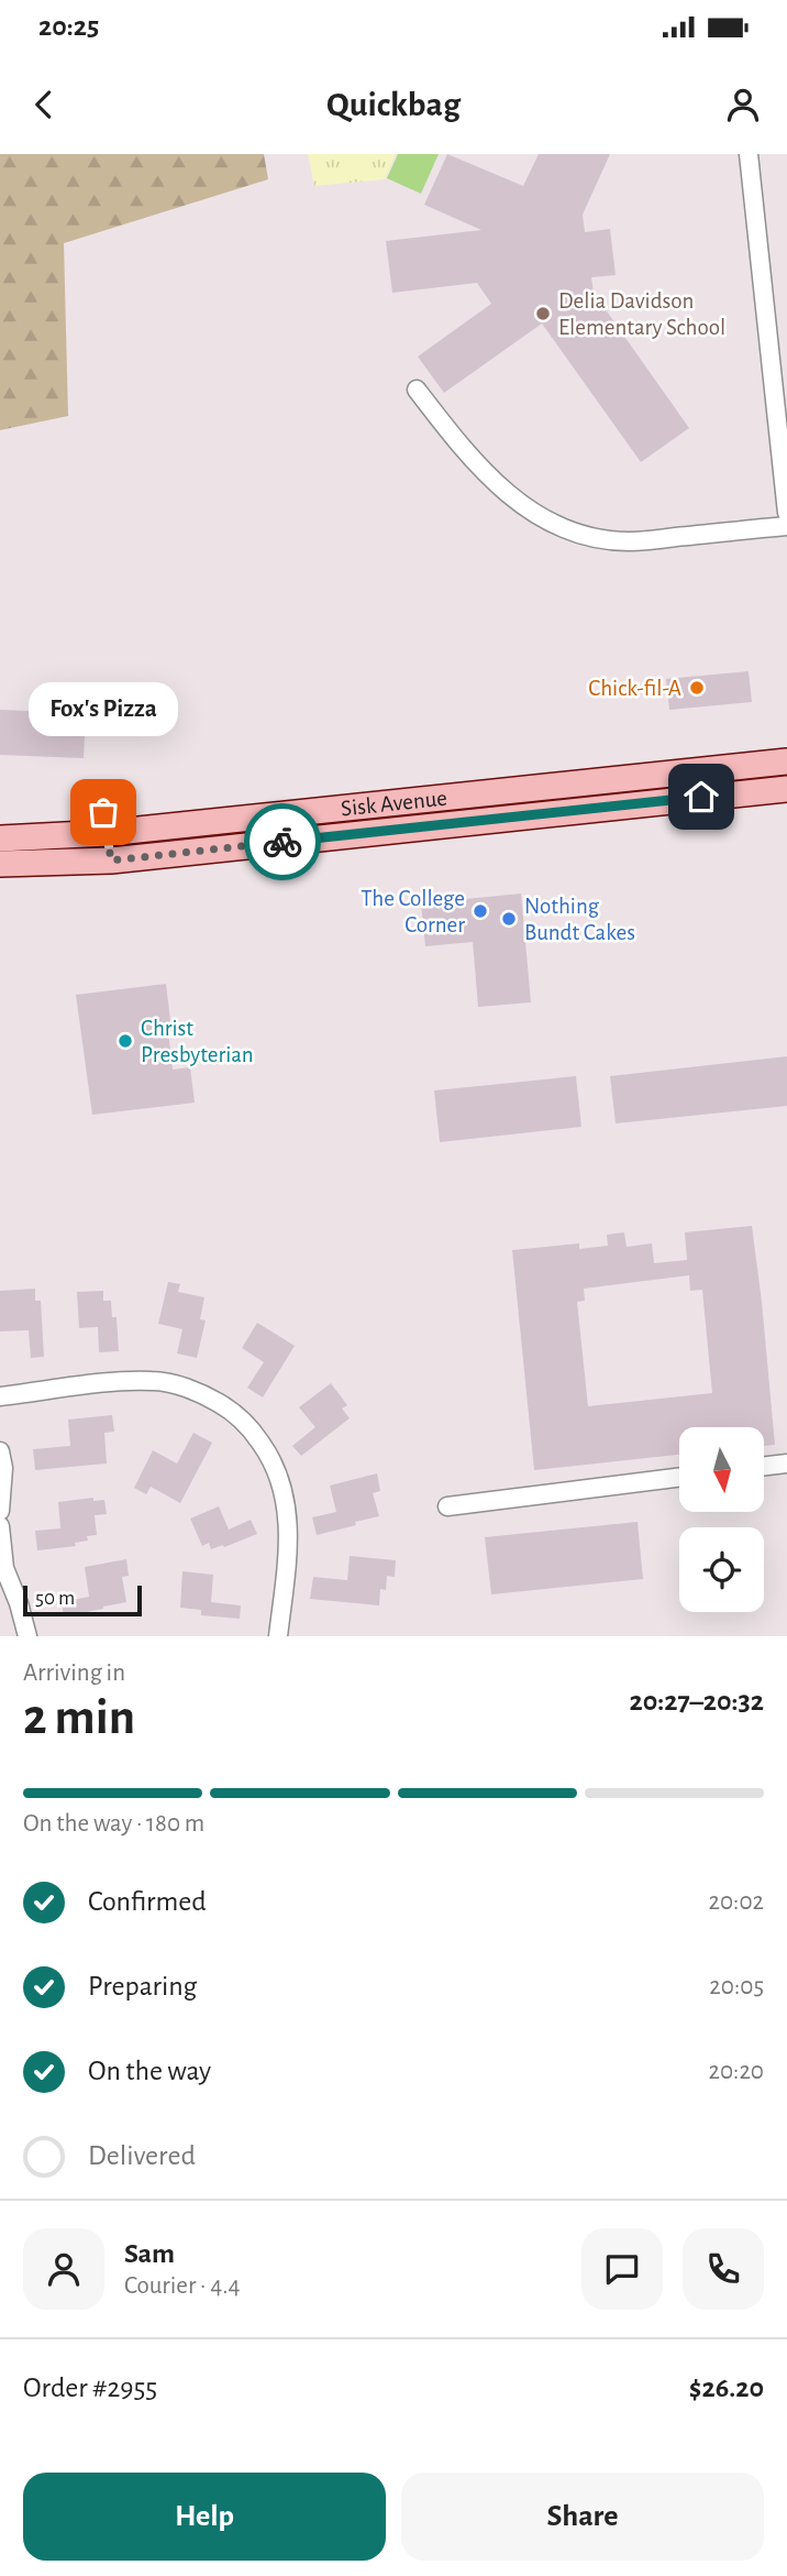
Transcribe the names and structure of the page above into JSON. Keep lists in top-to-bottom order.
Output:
{
  "streets": {
    "street": ["Sisk Avenue"]
  },
  "places": [
    "Delia Davidson Elementary School",
    "Chick-fil-A",
    "Fox's Pizza",
    "The College Corner",
    "Nothing Bundt Cakes",
    "Christ Presbyterian"
  ],
  "scale_bar": "50 m",
  "north": "bottom",
  "page": {
    "status": "20:25",
    "header": "Quickbag",
    "bubble": "Fox's Pizza",
    "scale": "50 m",
    "heading": ["2 min", "Arriving in", "20:27–20:32"],
    "panel": [
      "Sam",
      "Courier · 4.4",
      "Order #2955",
      "$26.20"
    ],
    "bar": "On the way · 180 m",
    "list": [
      ["Confirmed", "20:02"],
      ["Preparing", "20:05"],
      ["On the way", "20:20"],
      "Delivered"
    ],
    "buttons": ["Help", "Share"]
  }
}
